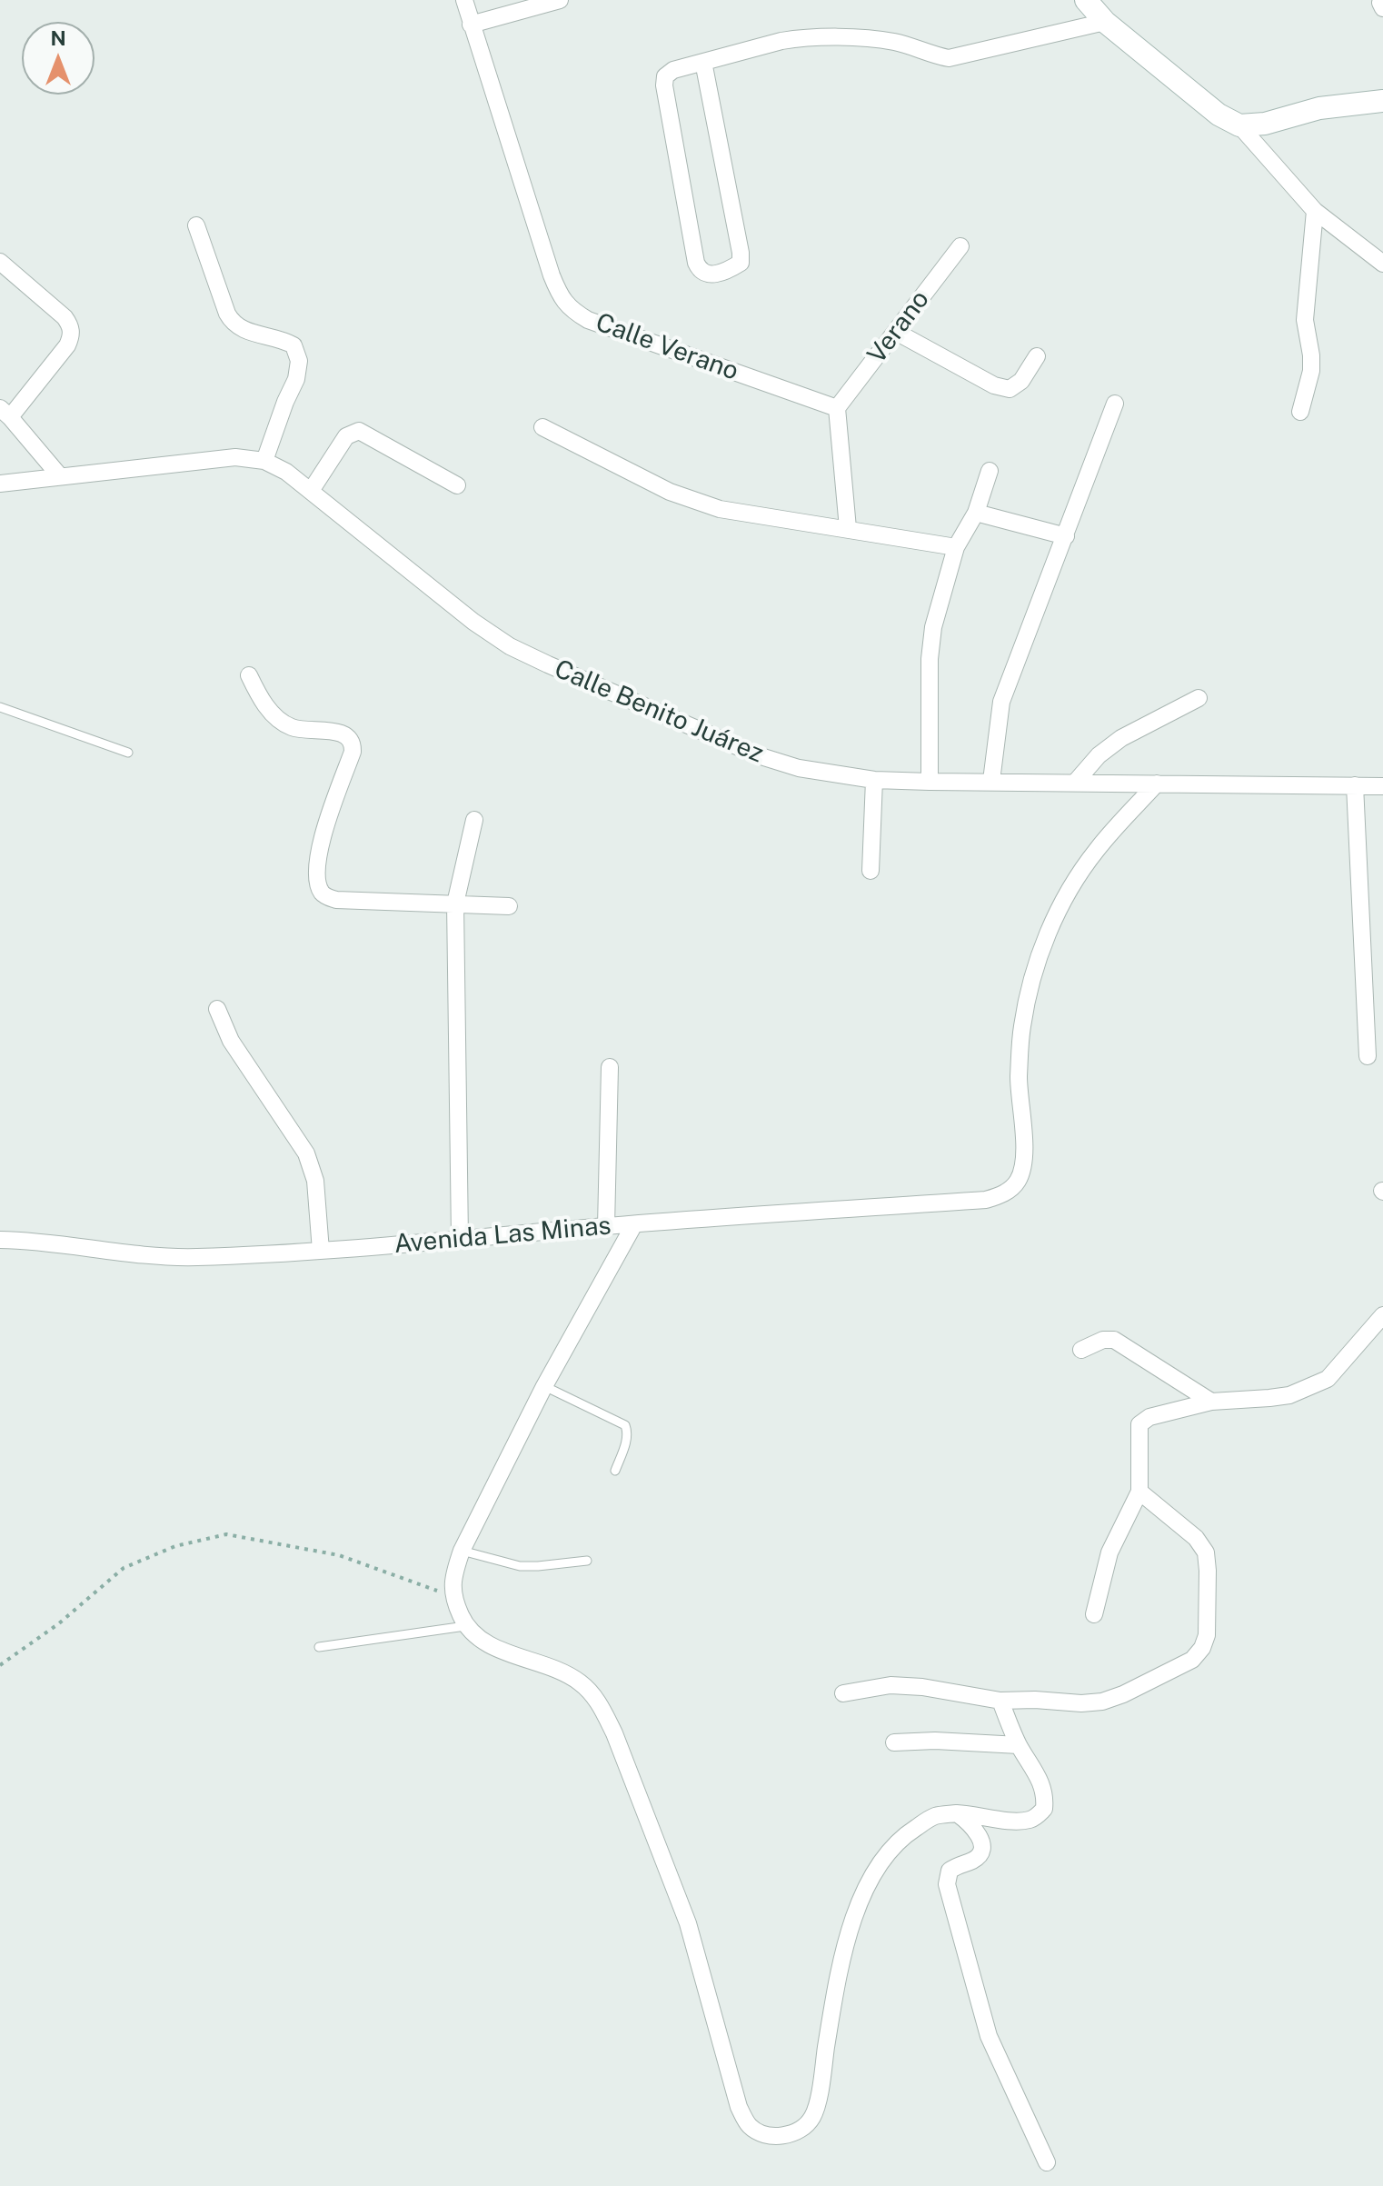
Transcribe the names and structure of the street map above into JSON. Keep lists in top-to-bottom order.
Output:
{
  "streets": {
    "street": [
      "Verano",
      "Calle Verano",
      "Calle Benito Juárez",
      "Avenida Las Minas"
    ]
  },
  "crossings": [
    ["Verano", "Calle Verano"],
    ["Calle Benito Juárez", "Avenida Las Minas"]
  ],
  "north": "top"
}
